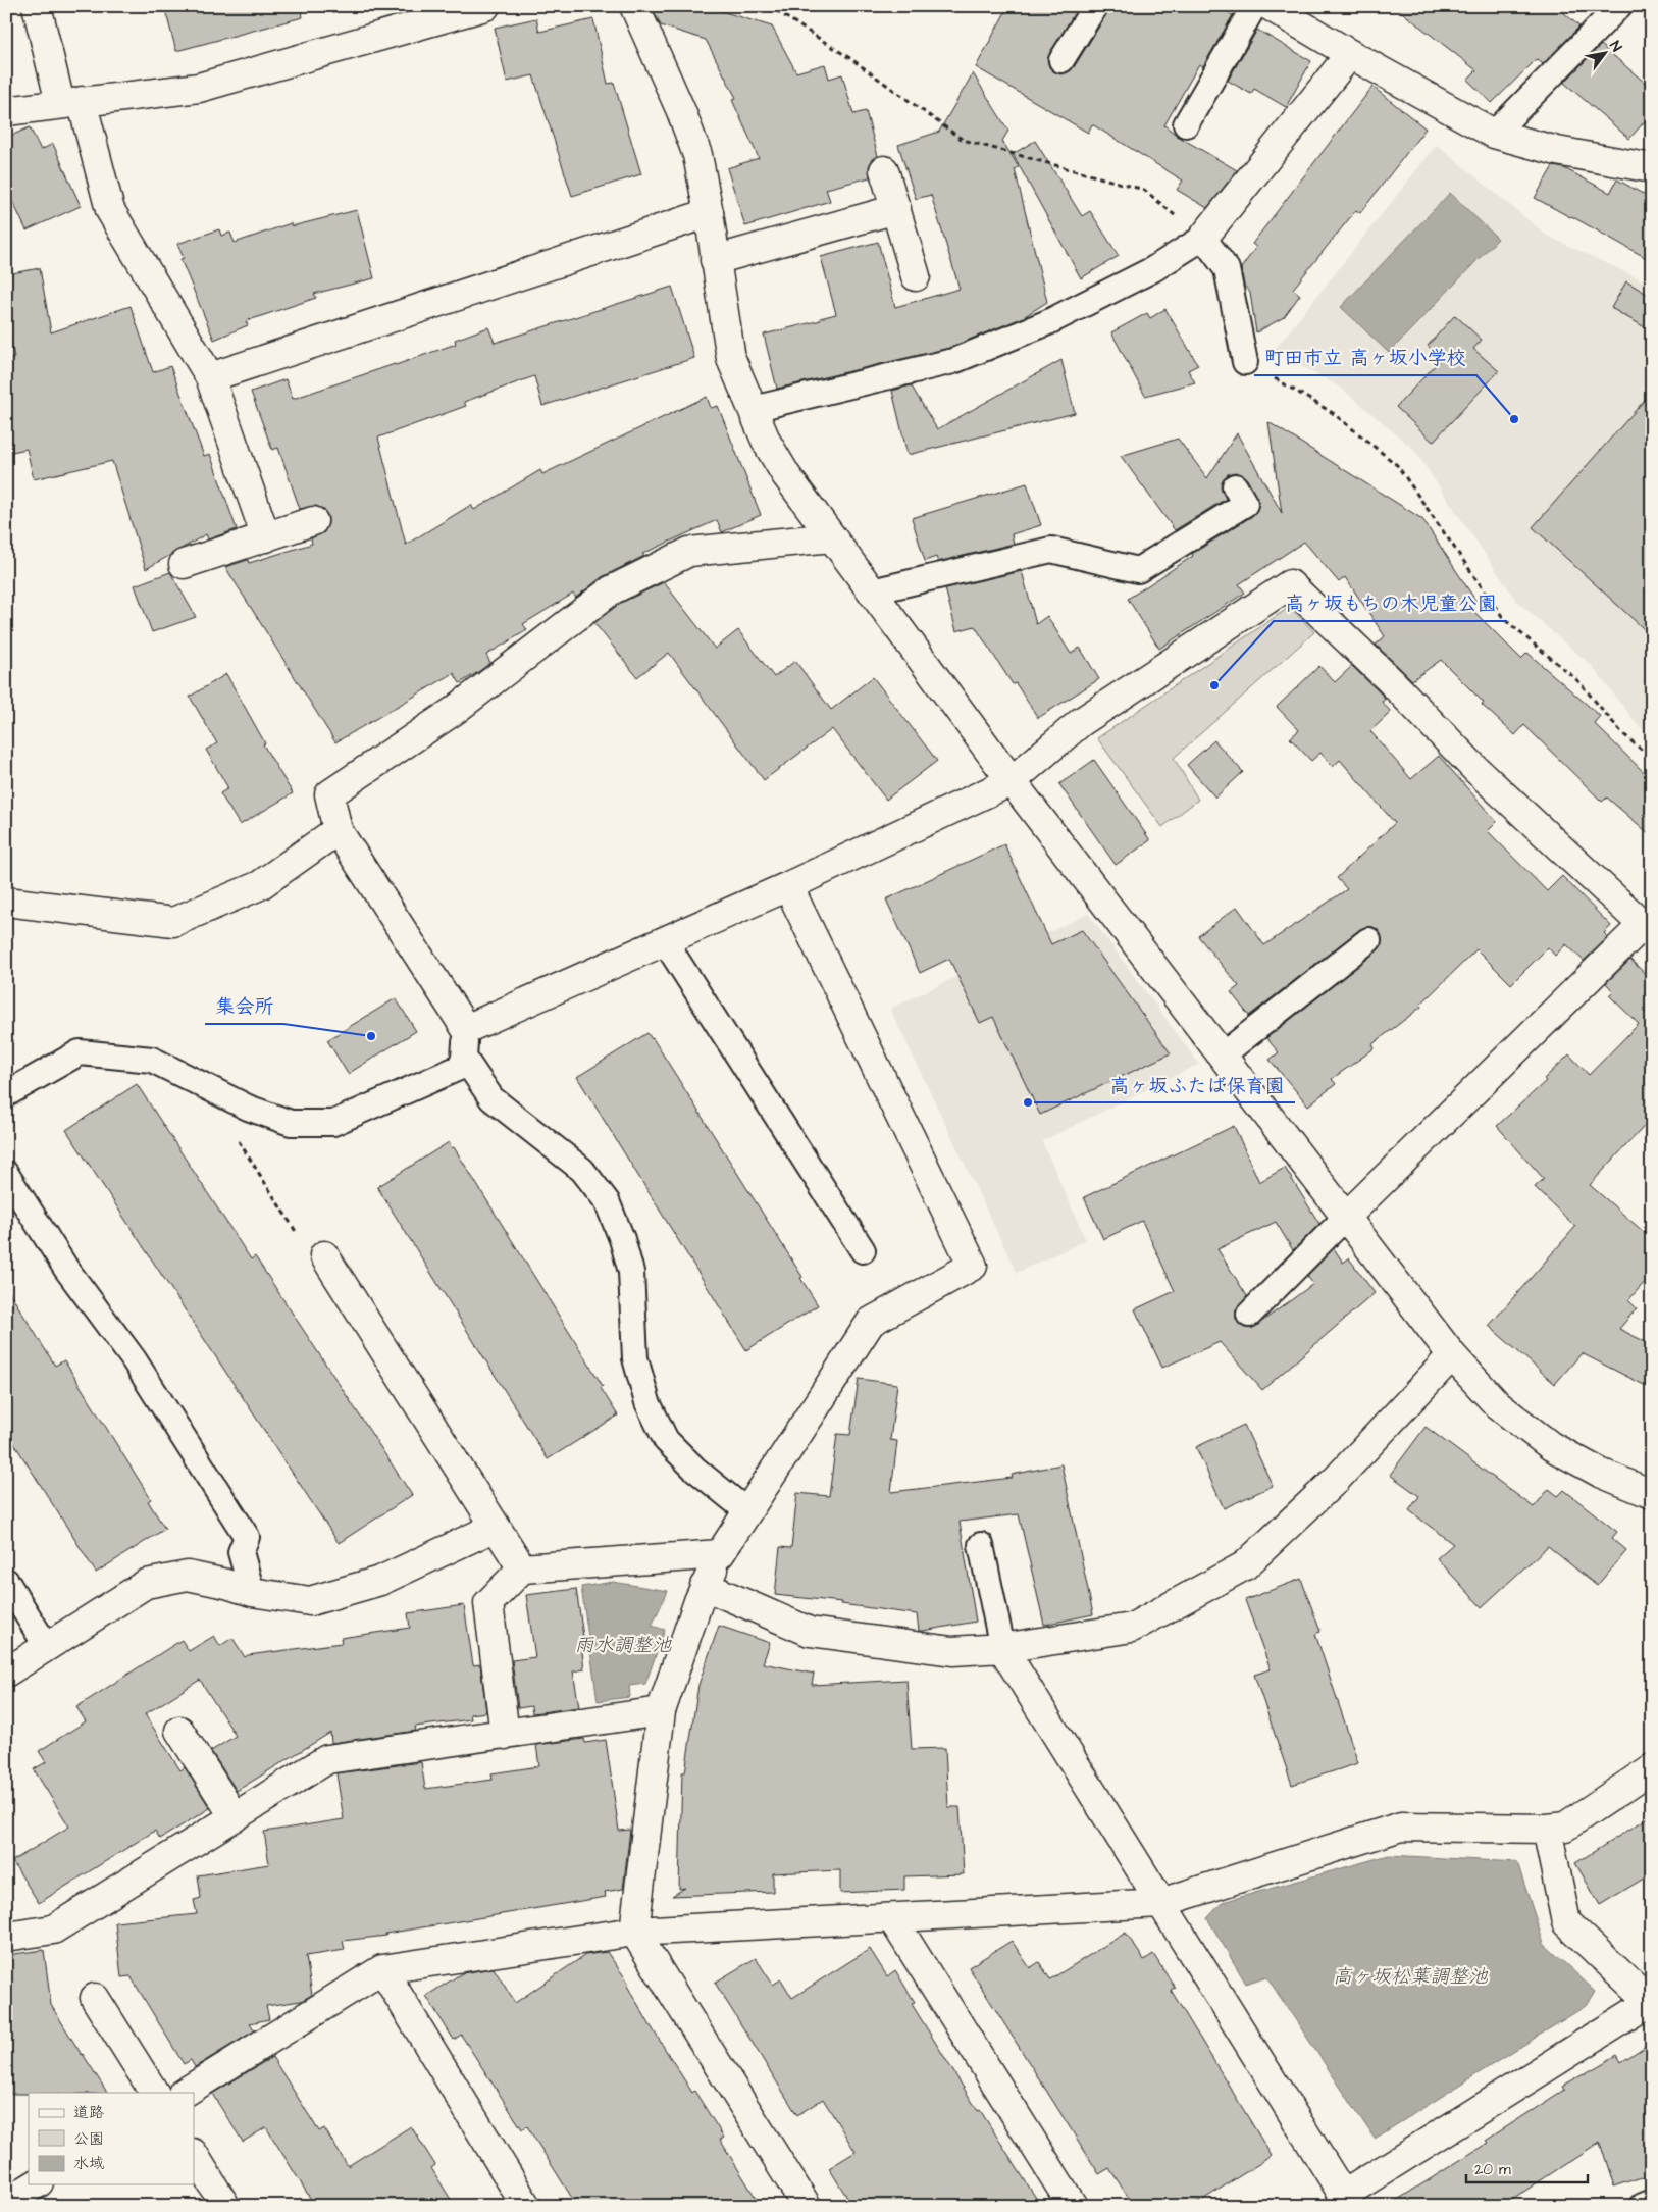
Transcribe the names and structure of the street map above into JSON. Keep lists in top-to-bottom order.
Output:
{
  "water": ["雨水調整池", "高ヶ坂松葉調整池"],
  "places": [
    "町田市立 高ヶ坂小学校",
    "高ヶ坂もちの木児童公園",
    "集会所",
    "高ヶ坂ふたば保育園"
  ],
  "legend": ["道路", "公園", "水域"],
  "scale_bar": "20 m",
  "north": "top right"
}
